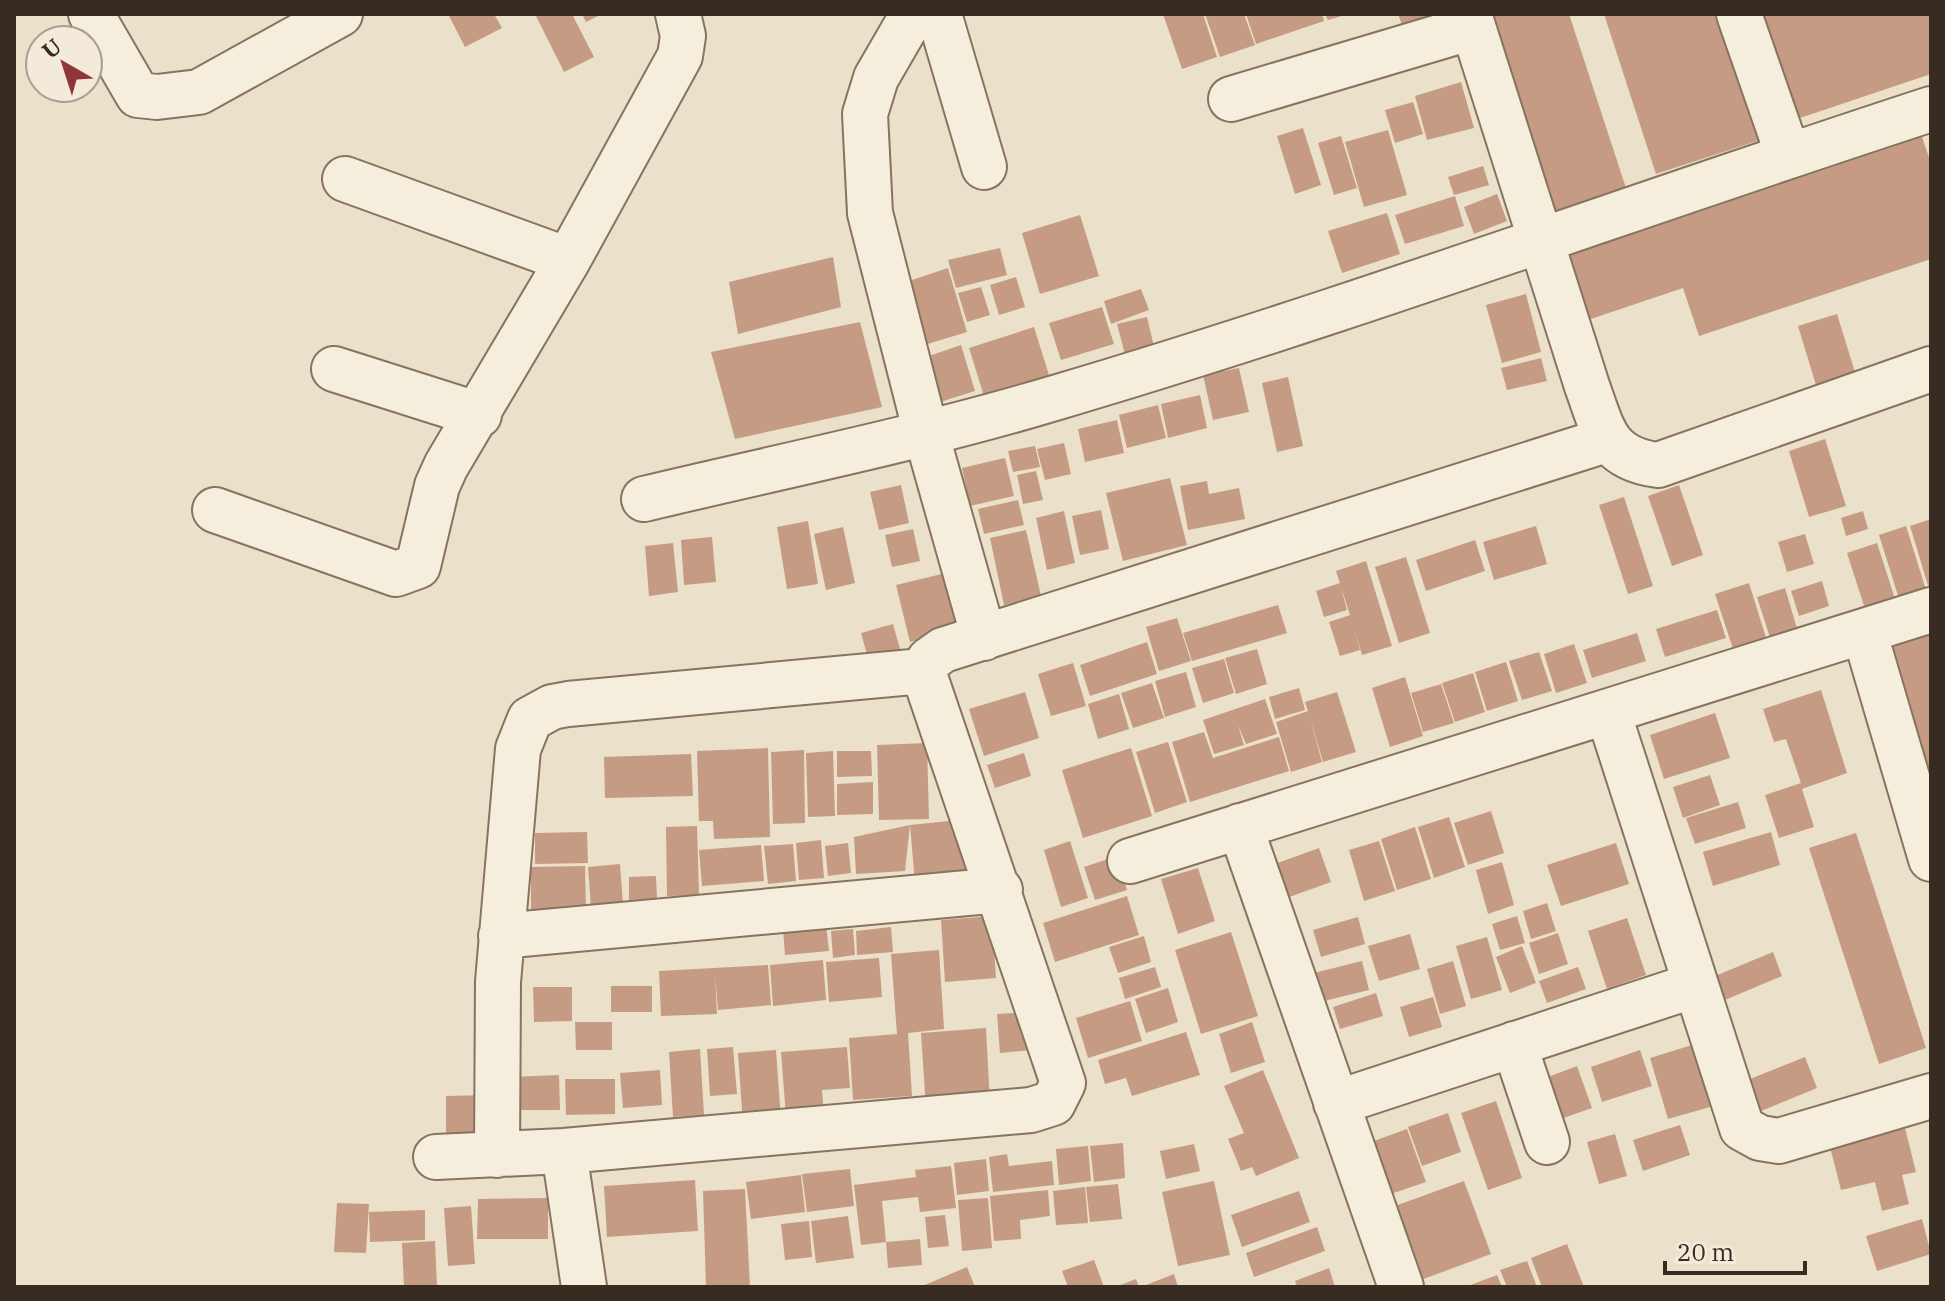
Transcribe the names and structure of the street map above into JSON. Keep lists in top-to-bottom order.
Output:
{
  "scale_bar": "20 m",
  "north": "top left"
}
